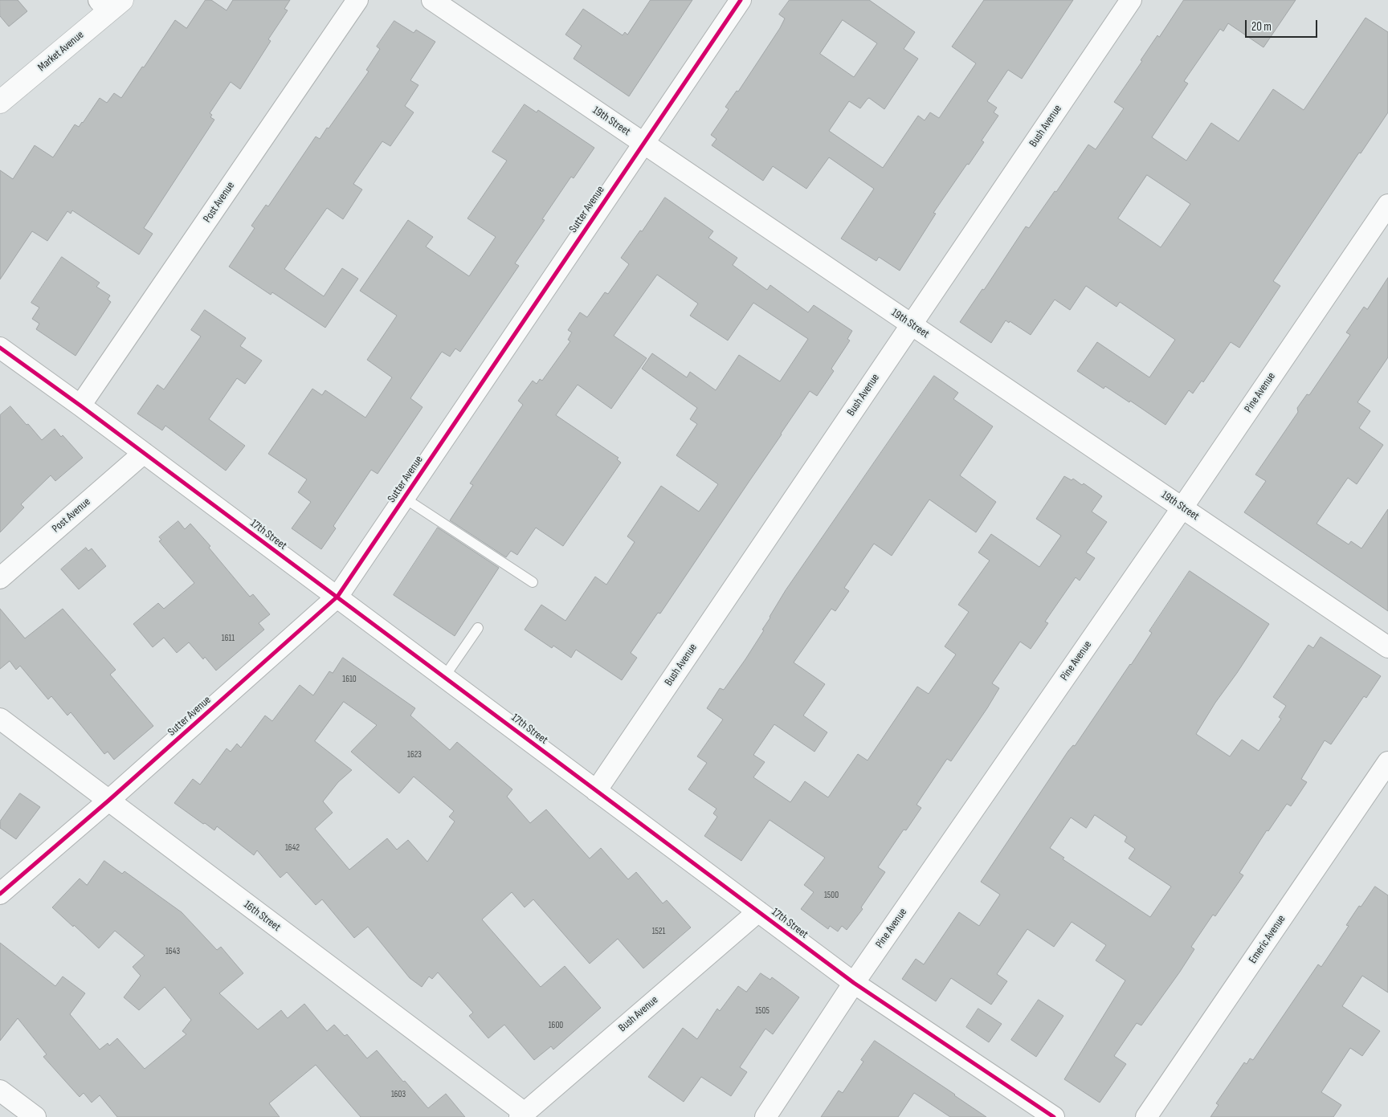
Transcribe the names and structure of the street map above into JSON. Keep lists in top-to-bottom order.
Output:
{
  "streets": {
    "street": [
      "Market Avenue",
      "19th Street",
      "Bush Avenue",
      "Post Avenue",
      "Sutter Avenue",
      "Pine Avenue",
      "17th Street",
      "16th Street",
      "Emeric Avenue"
    ]
  },
  "crossings": [
    ["19th Street", "Bush Avenue"],
    ["19th Street", "Sutter Avenue"],
    ["19th Street", "Pine Avenue"],
    ["Bush Avenue", "17th Street"],
    ["Bush Avenue", "16th Street"],
    ["Post Avenue", "17th Street"],
    ["Sutter Avenue", "17th Street"],
    ["Sutter Avenue", "16th Street"],
    ["Pine Avenue", "17th Street"]
  ],
  "house_numbers": [
    "1611",
    "1610",
    "1623",
    "1642",
    "1500",
    "1521",
    "1643",
    "1505",
    "1600",
    "1603"
  ],
  "scale_bar": "20 m"
}
